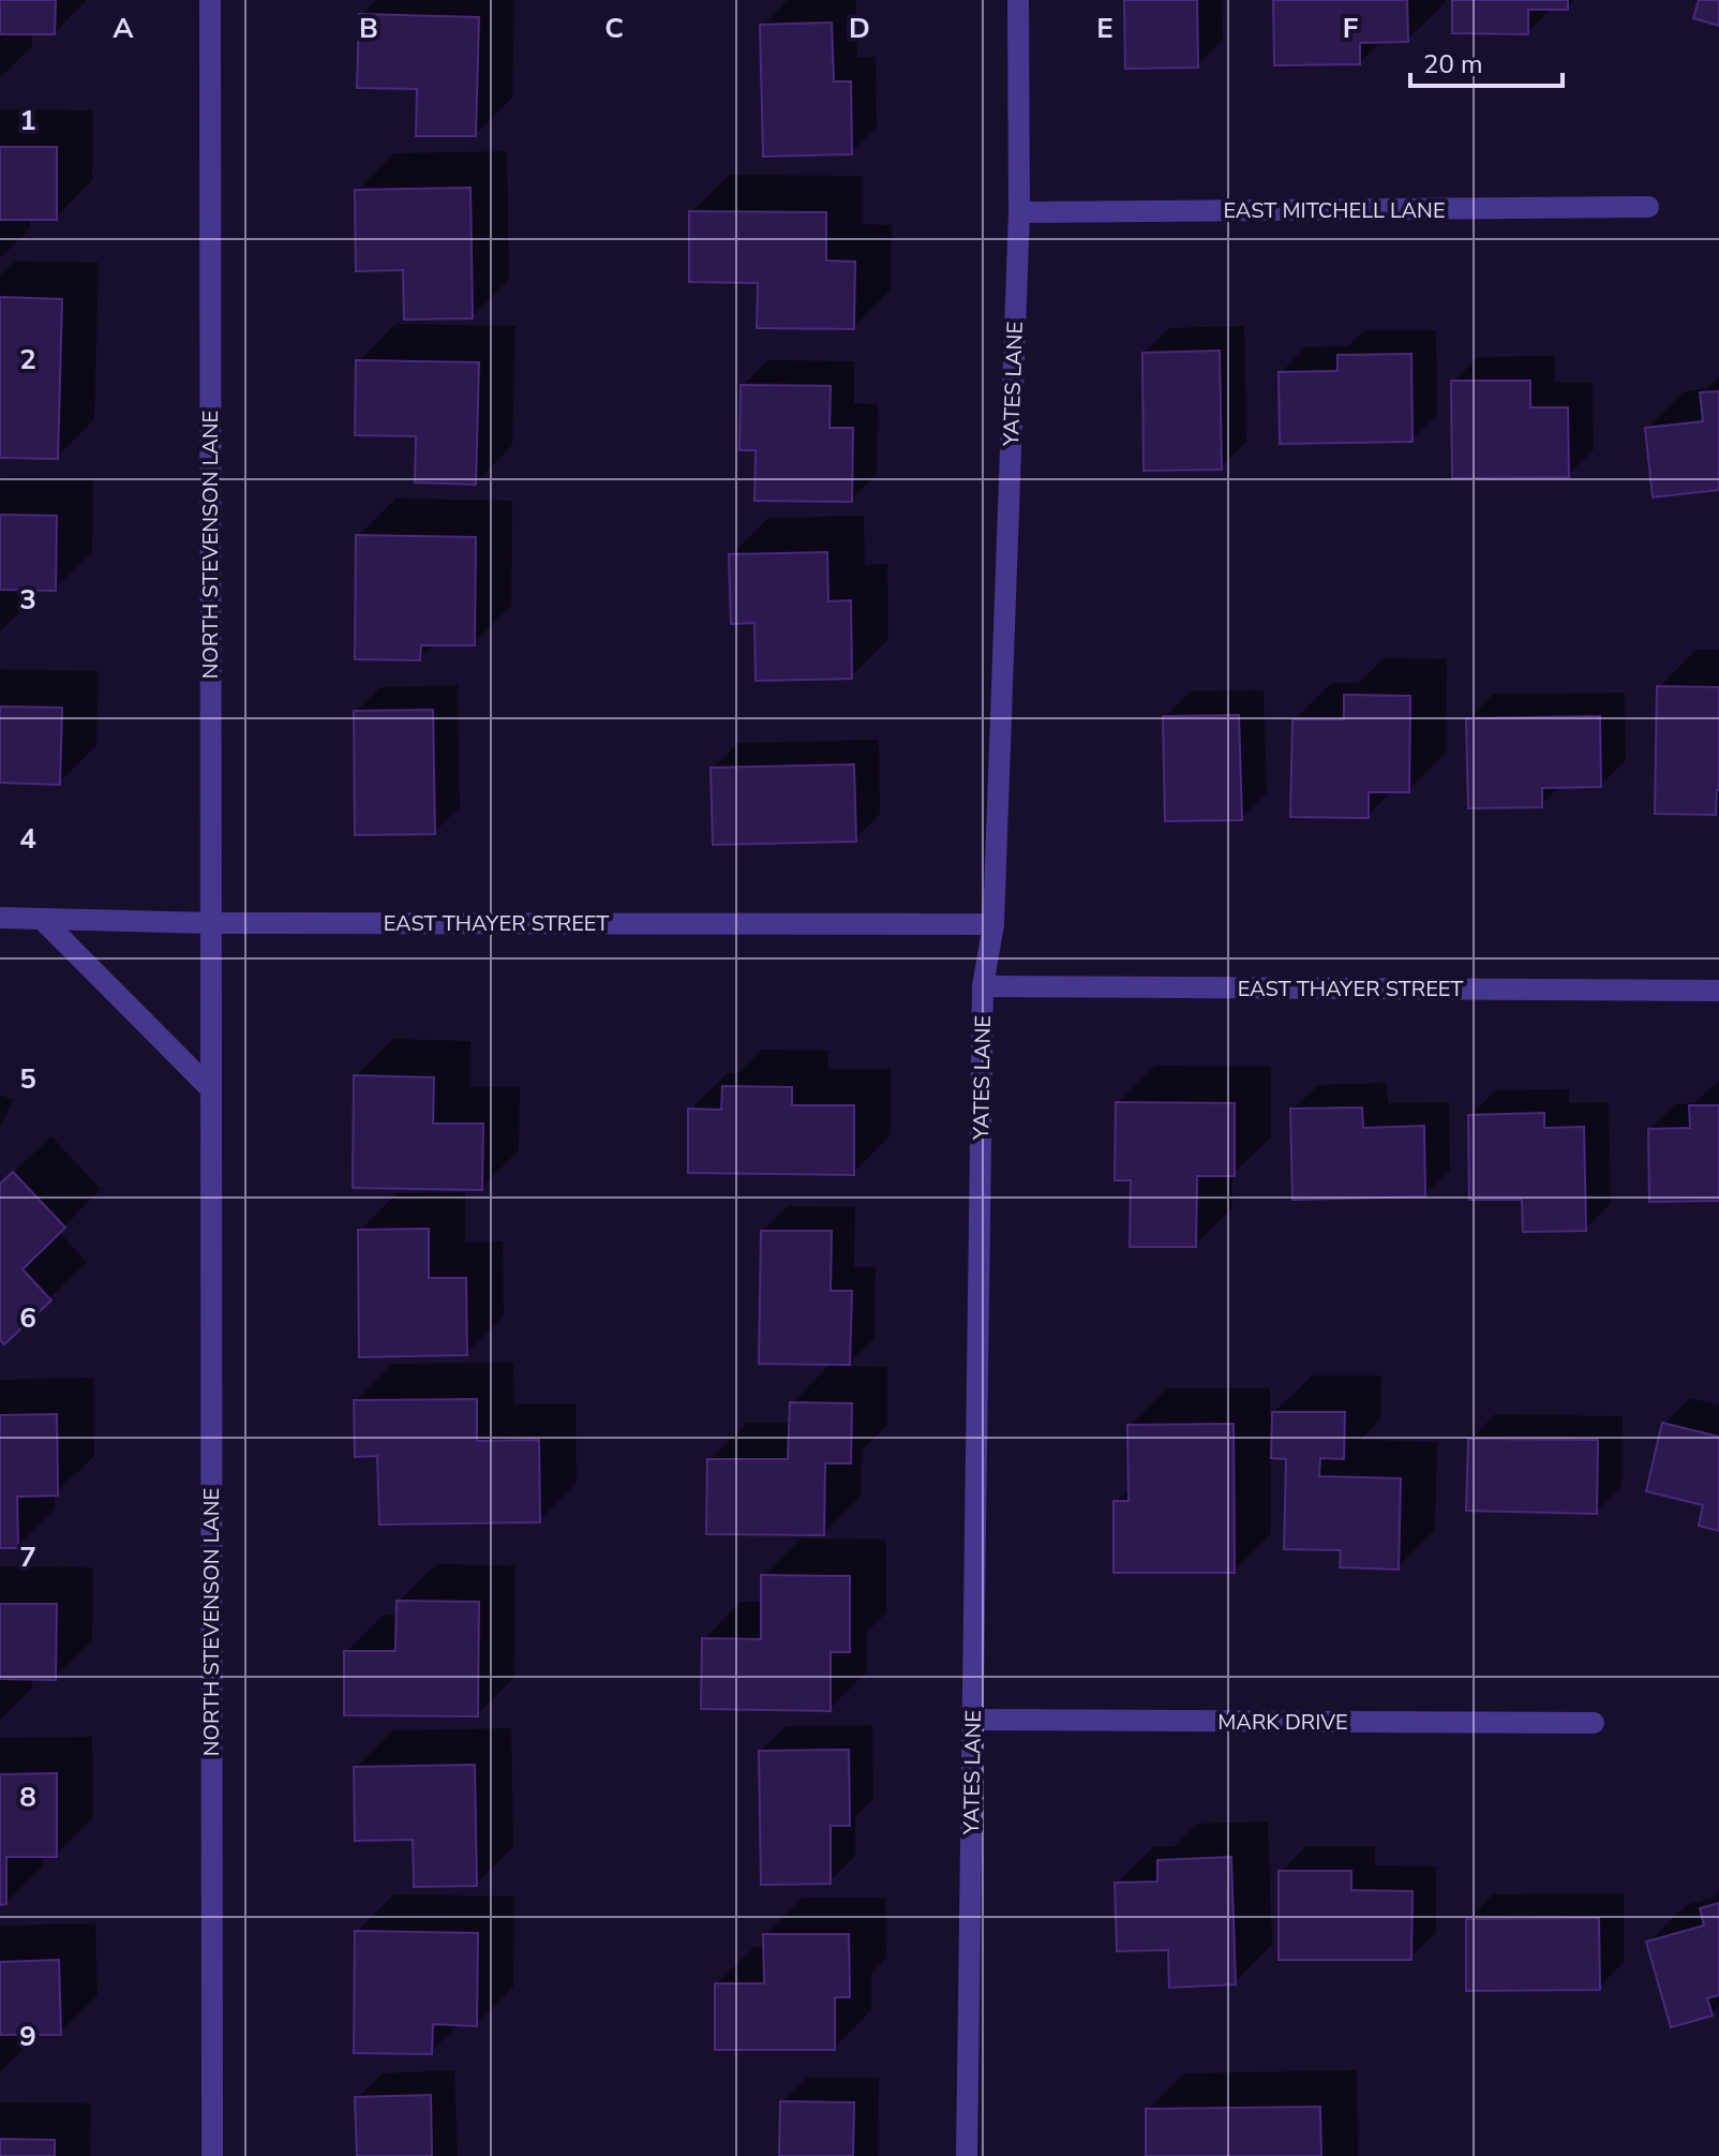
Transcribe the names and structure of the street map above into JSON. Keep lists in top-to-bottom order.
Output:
{
  "streets": {
    "street": [
      "EAST MITCHELL LANE",
      "YATES LANE",
      "NORTH STEVENSON LANE",
      "EAST THAYER STREET",
      "MARK DRIVE"
    ]
  },
  "crossings": [
    ["EAST MITCHELL LANE", "YATES LANE"],
    ["YATES LANE", "EAST THAYER STREET"],
    ["YATES LANE", "MARK DRIVE"],
    ["NORTH STEVENSON LANE", "EAST THAYER STREET"]
  ],
  "scale_bar": "20 m",
  "grid": {
    "columns": [
      "A",
      "B",
      "C",
      "D",
      "E",
      "F"
    ],
    "rows": [
      "1",
      "2",
      "3",
      "4",
      "5",
      "6",
      "7",
      "8",
      "9"
    ]
  }
}
